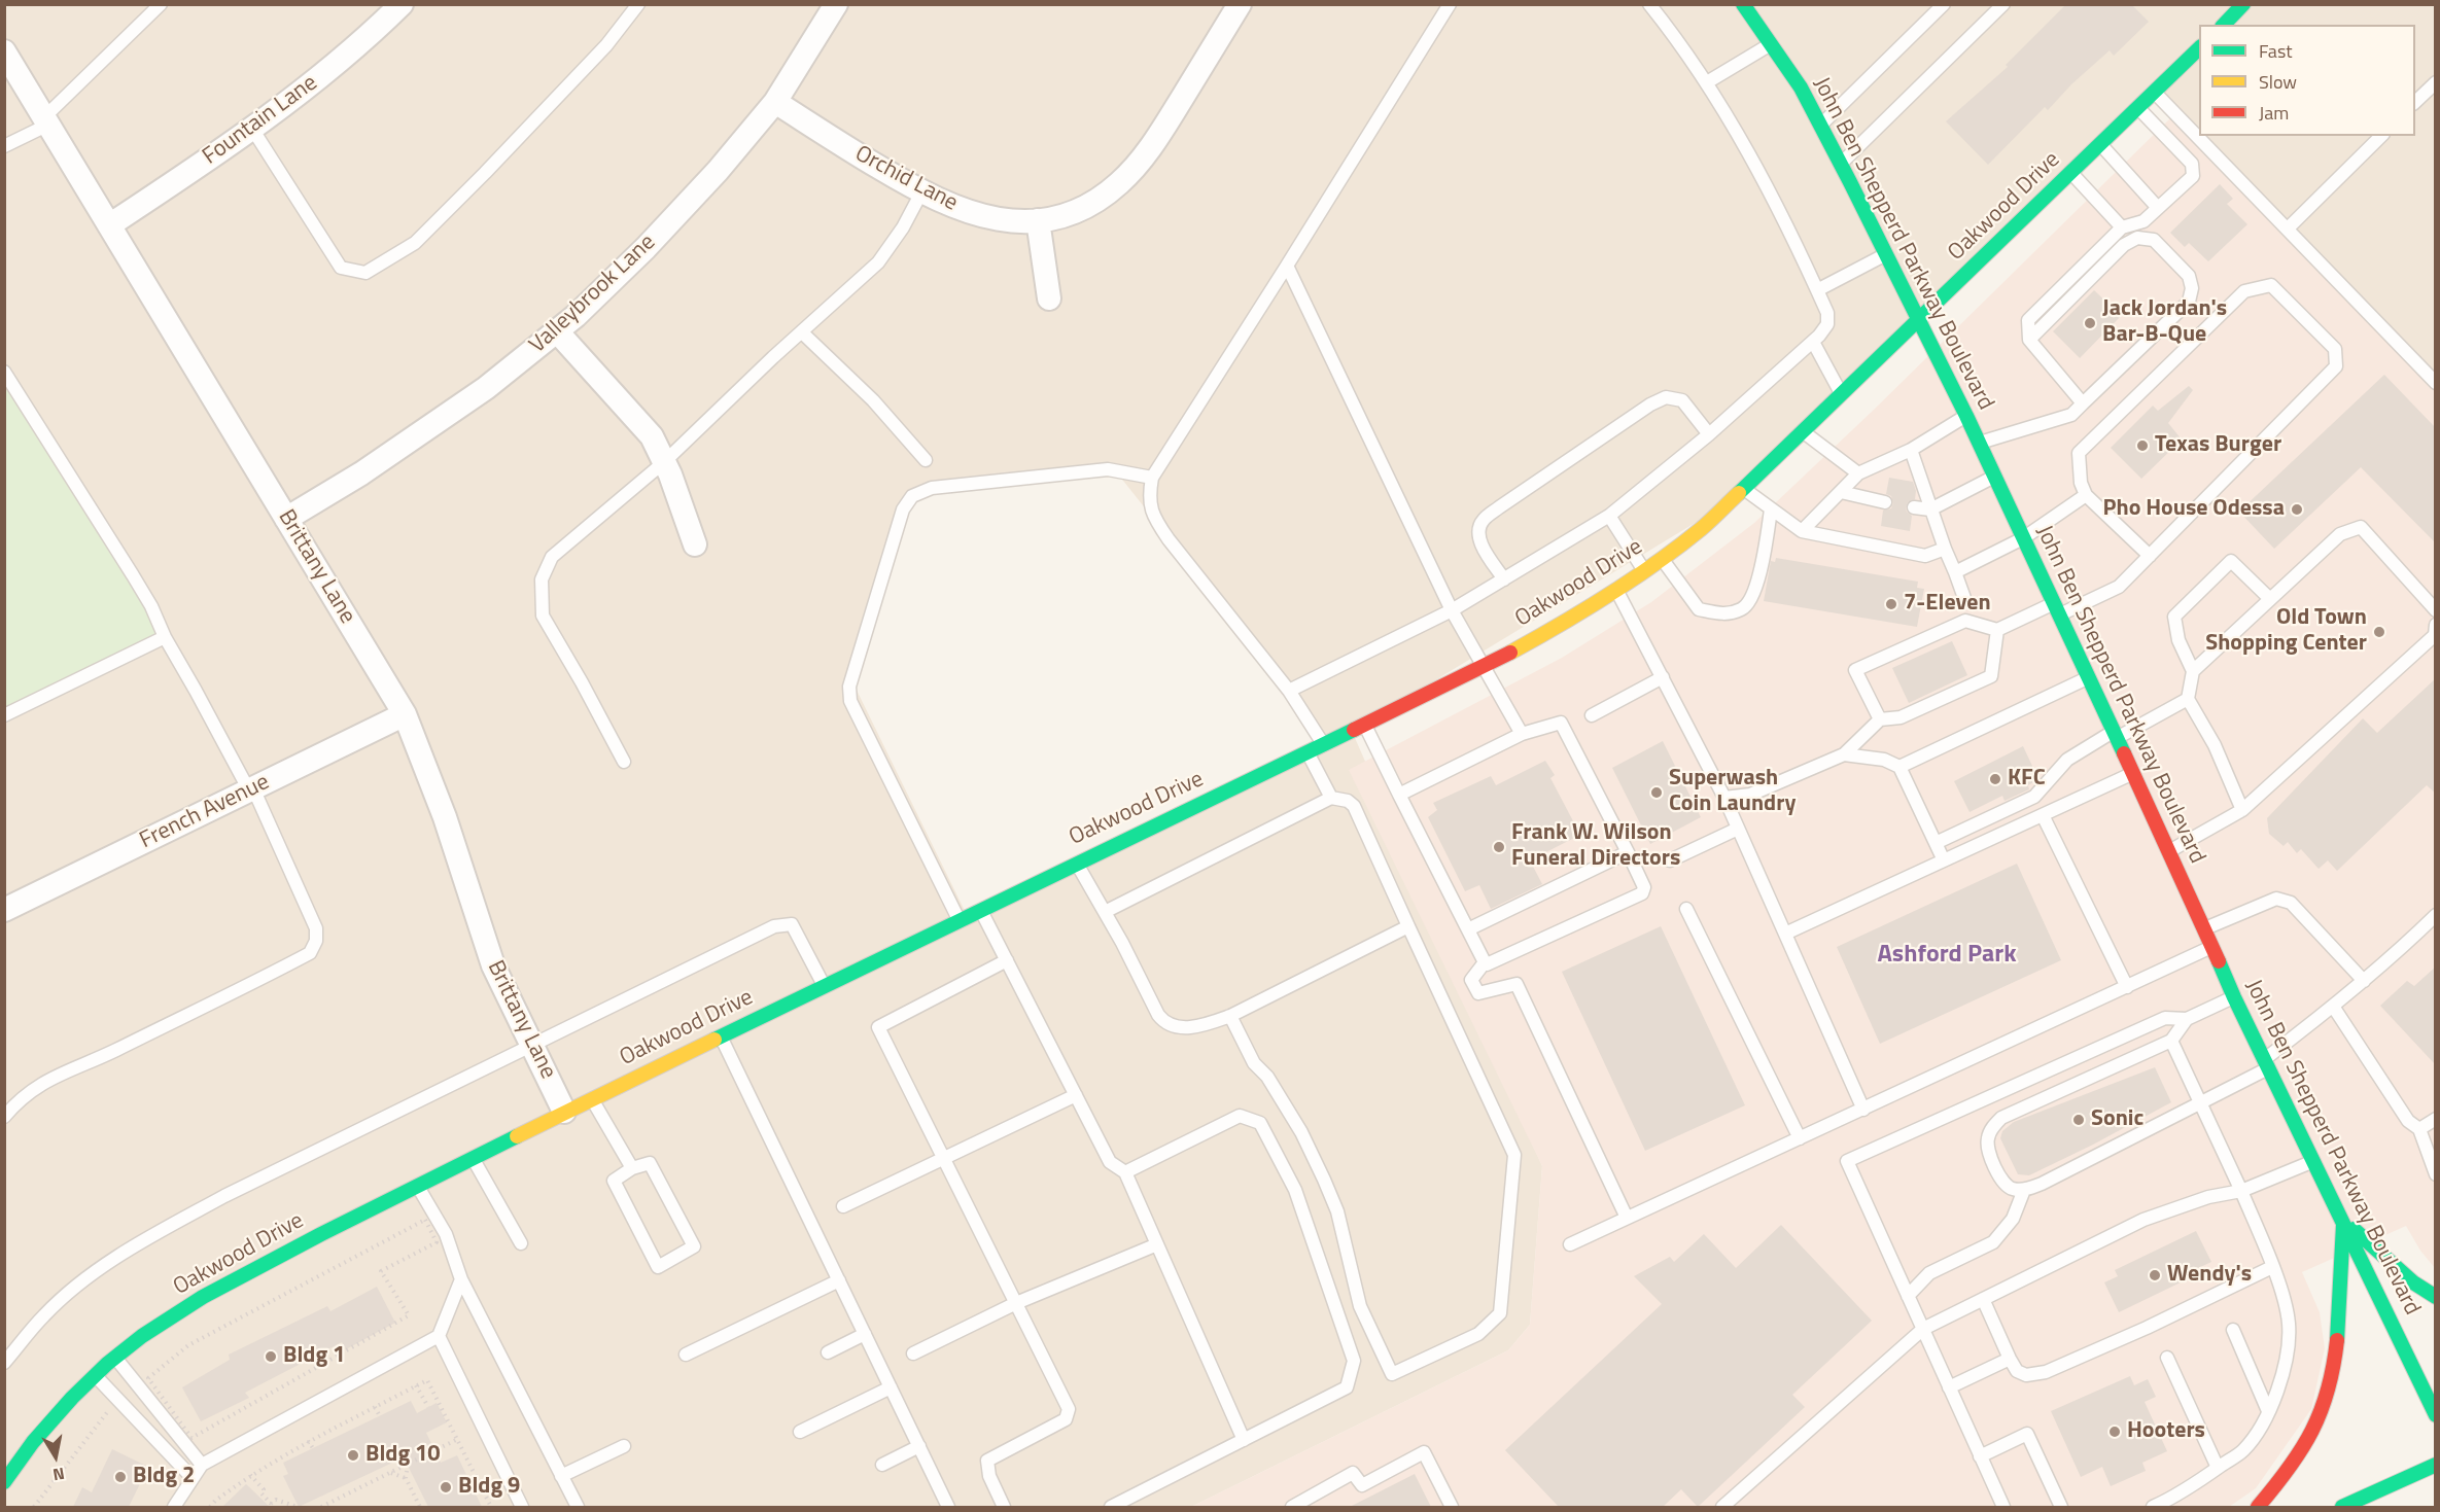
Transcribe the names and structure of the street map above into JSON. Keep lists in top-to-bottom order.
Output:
{
  "streets": {
    "street": [
      "Fountain Lane",
      "Orchid Lane",
      "Oakwood Drive",
      "John Ben Shepperd Parkway Boulevard",
      "Valleybrook Lane",
      "Brittany Lane",
      "French Avenue"
    ]
  },
  "crossings": [
    ["Fountain Lane", "Brittany Lane"],
    ["Orchid Lane", "Valleybrook Lane"],
    ["Oakwood Drive", "John Ben Shepperd Parkway Boulevard"],
    ["Oakwood Drive", "Brittany Lane"],
    ["Valleybrook Lane", "Brittany Lane"],
    ["Brittany Lane", "French Avenue"]
  ],
  "districts": ["Ashford Park"],
  "places": [
    "Jack Jordan's Bar-B-Que",
    "Texas Burger",
    "Pho House Odessa",
    "7-Eleven",
    "Old Town Shopping Center",
    "KFC",
    "Superwash Coin Laundry",
    "Frank W. Wilson Funeral Directors",
    "Sonic",
    "Wendy's",
    "Bldg 1",
    "Hooters",
    "Bldg 10",
    "Bldg 2",
    "Bldg 9"
  ],
  "legend": ["Fast", "Slow", "Jam"],
  "north": "bottom"
}
